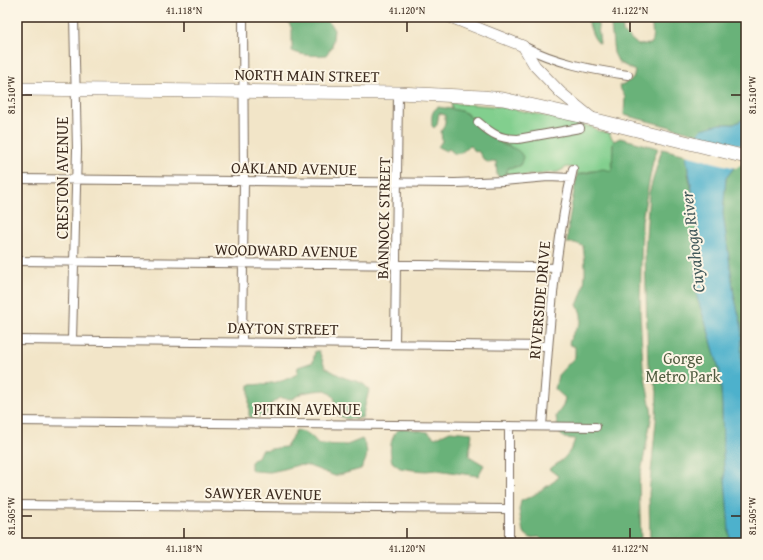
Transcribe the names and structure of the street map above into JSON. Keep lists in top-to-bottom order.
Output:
{
  "streets": {
    "main road": ["NORTH MAIN STREET"],
    "street": [
      "OAKLAND AVENUE",
      "CRESTON AVENUE",
      "BANNOCK STREET",
      "WOODWARD AVENUE",
      "RIVERSIDE DRIVE",
      "DAYTON STREET",
      "PITKIN AVENUE",
      "SAWYER AVENUE"
    ]
  },
  "crossings": [
    ["NORTH MAIN STREET", "CRESTON AVENUE"],
    ["NORTH MAIN STREET", "BANNOCK STREET"],
    ["OAKLAND AVENUE", "CRESTON AVENUE"],
    ["OAKLAND AVENUE", "BANNOCK STREET"],
    ["OAKLAND AVENUE", "RIVERSIDE DRIVE"],
    ["CRESTON AVENUE", "WOODWARD AVENUE"],
    ["CRESTON AVENUE", "DAYTON STREET"],
    ["BANNOCK STREET", "WOODWARD AVENUE"],
    ["BANNOCK STREET", "DAYTON STREET"],
    ["WOODWARD AVENUE", "RIVERSIDE DRIVE"],
    ["RIVERSIDE DRIVE", "DAYTON STREET"],
    ["RIVERSIDE DRIVE", "PITKIN AVENUE"]
  ],
  "water": ["Cuyahoga River"],
  "parks": ["Gorge Metro Park"],
  "coordinates": [
    "41.118°N",
    "41.120°N",
    "41.122°N",
    "81.510°W",
    "81.505°W"
  ]
}
